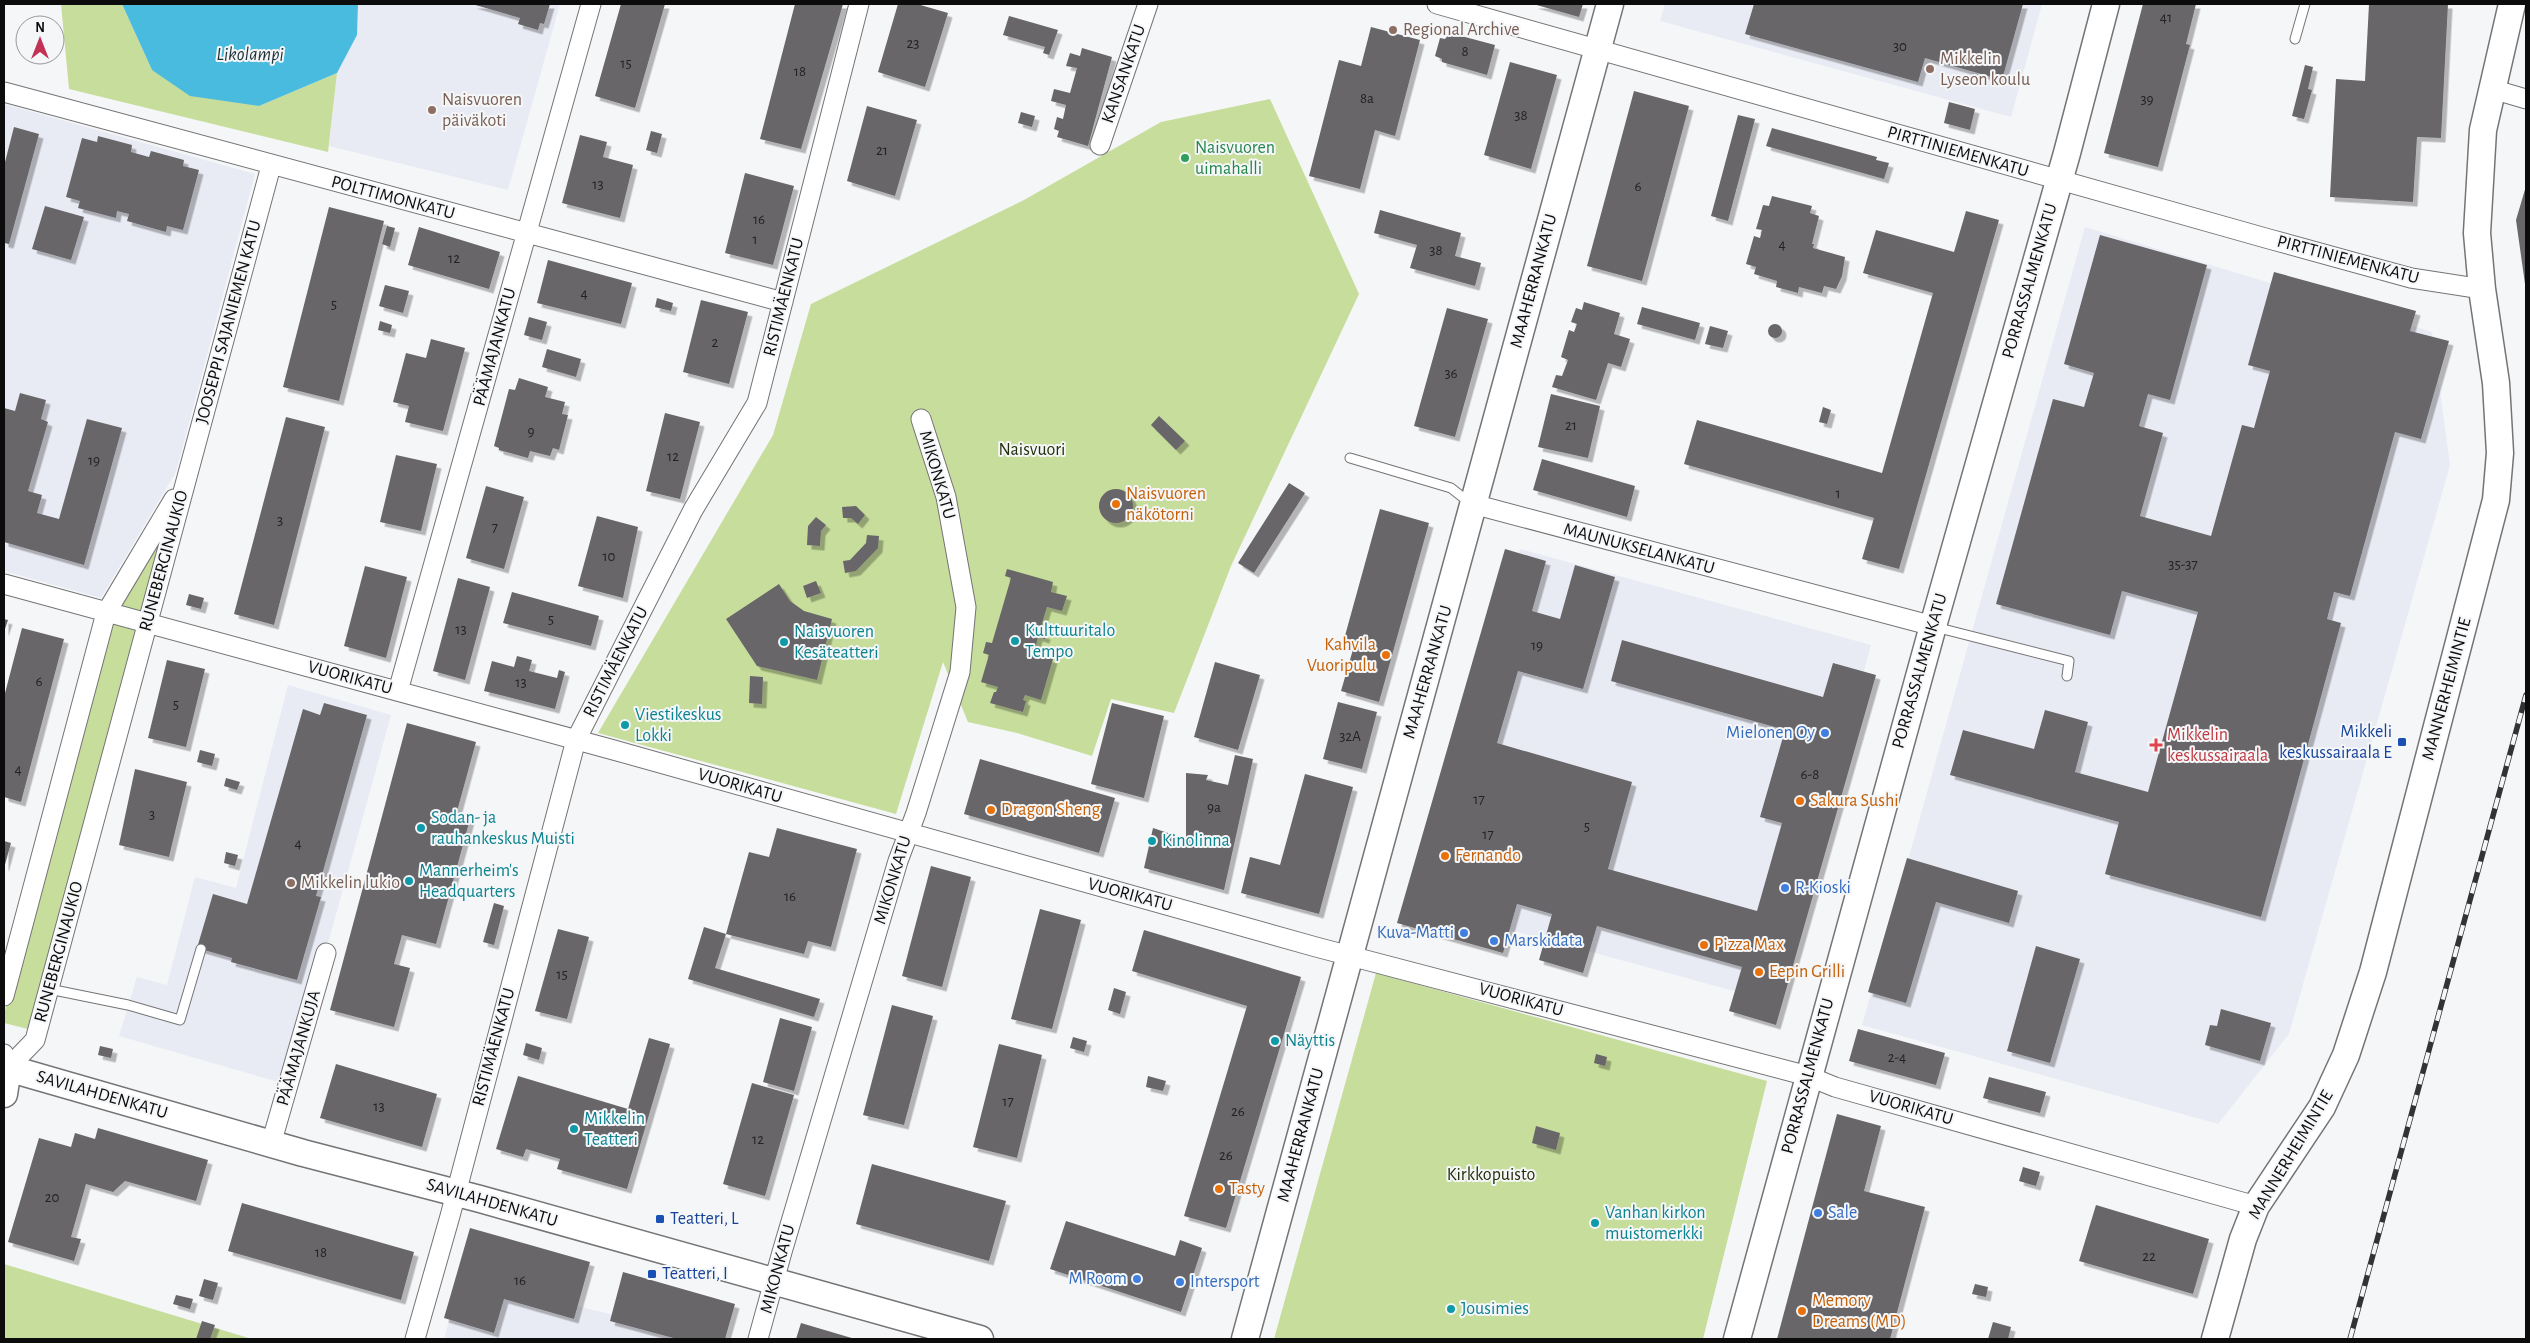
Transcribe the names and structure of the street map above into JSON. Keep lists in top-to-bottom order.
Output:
{
  "streets": {
    "street": [
      "KANSANKATU",
      "PIRTTINIEMENKATU",
      "POLTTIMONKATU",
      "MAAHERRANKATU",
      "PORRASSALMENKATU",
      "RISTIMÄENKATU",
      "JOOSEPPI SAJANIEMEN KATU",
      "PÄÄMAJANKATU",
      "MIKONKATU",
      "MAUNUKSELANKATU",
      "RUNEBERGINAUKIO",
      "VUORIKATU",
      "MANNERHEIMINTIE",
      "PÄÄMAJANKUJA",
      "SAVILAHDENKATU"
    ]
  },
  "crossings": [
    ["PIRTTINIEMENKATU", "MAAHERRANKATU"],
    ["PIRTTINIEMENKATU", "PORRASSALMENKATU"],
    ["PIRTTINIEMENKATU", "MANNERHEIMINTIE"],
    ["POLTTIMONKATU", "RISTIMÄENKATU"],
    ["POLTTIMONKATU", "JOOSEPPI SAJANIEMEN KATU"],
    ["POLTTIMONKATU", "PÄÄMAJANKATU"],
    ["MAAHERRANKATU", "MAUNUKSELANKATU"],
    ["MAAHERRANKATU", "VUORIKATU"],
    ["PORRASSALMENKATU", "MAUNUKSELANKATU"],
    ["PORRASSALMENKATU", "VUORIKATU"],
    ["RISTIMÄENKATU", "VUORIKATU"],
    ["RISTIMÄENKATU", "SAVILAHDENKATU"],
    ["JOOSEPPI SAJANIEMEN KATU", "RUNEBERGINAUKIO"],
    ["PÄÄMAJANKATU", "VUORIKATU"],
    ["MIKONKATU", "VUORIKATU"],
    ["MIKONKATU", "SAVILAHDENKATU"],
    ["RUNEBERGINAUKIO", "VUORIKATU"],
    ["RUNEBERGINAUKIO", "SAVILAHDENKATU"],
    ["VUORIKATU", "MANNERHEIMINTIE"],
    ["PÄÄMAJANKUJA", "SAVILAHDENKATU"]
  ],
  "water": ["Likolampi"],
  "parks": ["Naisvuori", "Kirkkopuisto"],
  "places": {
    "other": [
      "Regional Archive",
      "Mikkelin Lyseon koulu",
      "Naisvuoren päiväkoti",
      "Naisvuoren uimahalli",
      "Naisvuoren näkötorni",
      "Kulttuuritalo Tempo",
      "Naisvuoren Kesäteatteri",
      "Kahvila Vuoripulu",
      "Viestikeskus Lokki",
      "Mielonen Oy",
      "Sakura Sushi",
      "Dragon Sheng",
      "Sodan- ja rauhankeskus Muisti",
      "Kinolinna",
      "Fernando",
      "Mannerheim's Headquarters",
      "Mikkelin lukio",
      "R-Kioski",
      "Kuva-Matti",
      "Marskidata",
      "Pizza Max",
      "Eepin Grilli",
      "Näyttis",
      "Mikkelin Teatteri",
      "Tasty",
      "Sale",
      "Vanhan kirkon muistomerkki",
      "M Room",
      "Intersport",
      "Jousimies",
      "Memory Dreams (MD)"
    ],
    "transit": ["Mikkeli keskussairaala E", "Teatteri, L", "Teatteri, I"],
    "health": ["Mikkelin keskussairaala"]
  },
  "house_numbers": [
    "41",
    "23",
    "30",
    "8",
    "15",
    "18",
    "8a",
    "39",
    "38",
    "21",
    "13",
    "6",
    "16",
    "1",
    "4",
    "38",
    "12",
    "4",
    "5",
    "2",
    "36",
    "21",
    "9",
    "12",
    "19",
    "1",
    "3",
    "7",
    "10",
    "35-37",
    "5",
    "13",
    "19",
    "6",
    "13",
    "5",
    "32A",
    "4",
    "6-8",
    "17",
    "9a",
    "3",
    "5",
    "17",
    "4",
    "16",
    "15",
    "2-4",
    "17",
    "13",
    "26",
    "12",
    "26",
    "20",
    "18",
    "22",
    "16"
  ],
  "north": "top"
}
